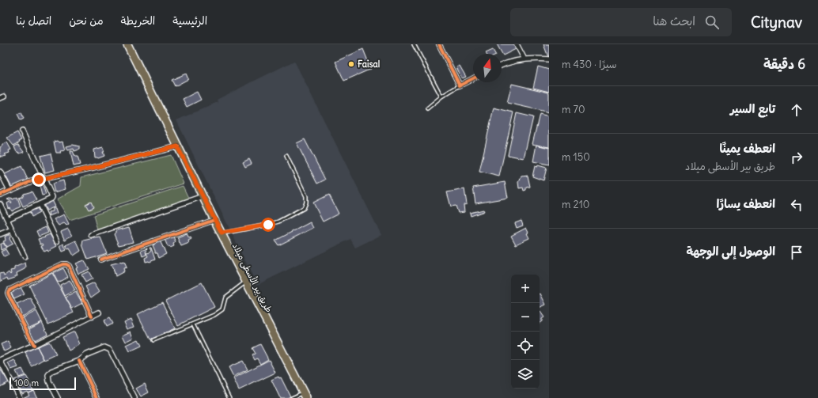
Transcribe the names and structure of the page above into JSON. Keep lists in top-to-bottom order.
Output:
{
  "streets": {
    "main road": ["طريق بير الأسطى ميلاد"]
  },
  "places": ["Faisal"],
  "scale_bar": "100 m",
  "north": "top",
  "page": {
    "header": "Citynav",
    "search": "ابحث هنا",
    "nav": [
      "الرئيسية",
      "الخريطة",
      "من نحن",
      "اتصل بنا"
    ],
    "heading": ["6 دقيقة", "سيرًا · 430 m"],
    "list": [
      ["تابع السير", "70 m"],
      ["انعطف يمينًا", "طريق بير الأسطى ميلاد", "150 m"],
      ["انعطف يسارًا", "210 m"],
      "الوصول إلى الوجهة"
    ],
    "map_buttons": ["+", "−"],
    "scale": "100 m"
  }
}
